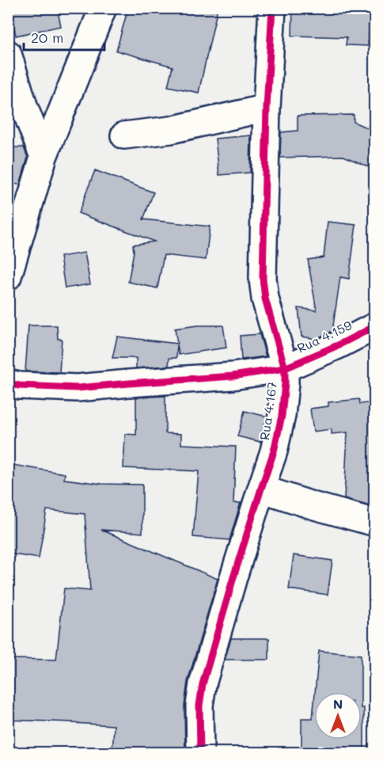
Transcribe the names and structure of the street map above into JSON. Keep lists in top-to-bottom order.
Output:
{
  "streets": {
    "street": ["Rua 4.159", "Rua 4.167"]
  },
  "crossings": [
    ["Rua 4.159", "Rua 4.167"]
  ],
  "scale_bar": "20 m",
  "north": "top"
}
